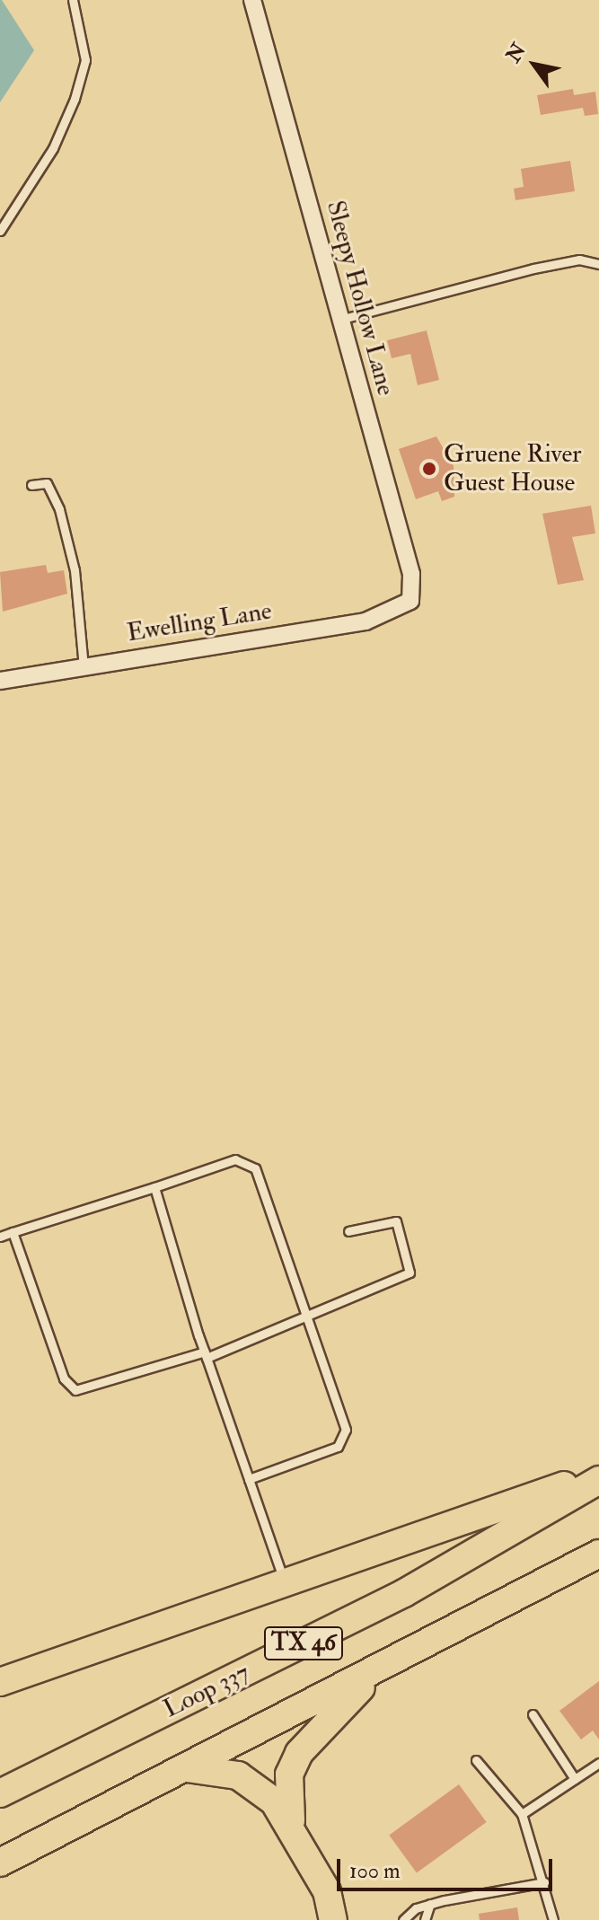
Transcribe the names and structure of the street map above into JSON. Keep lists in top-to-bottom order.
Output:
{
  "streets": {
    "main road": ["TX 46", "Loop 337"],
    "street": ["Sleepy Hollow Lane", "Ewelling Lane"]
  },
  "crossings": [
    ["Sleepy Hollow Lane", "Ewelling Lane"]
  ],
  "places": ["Gruene River Guest House"],
  "scale_bar": "100 m",
  "north": "top left"
}
